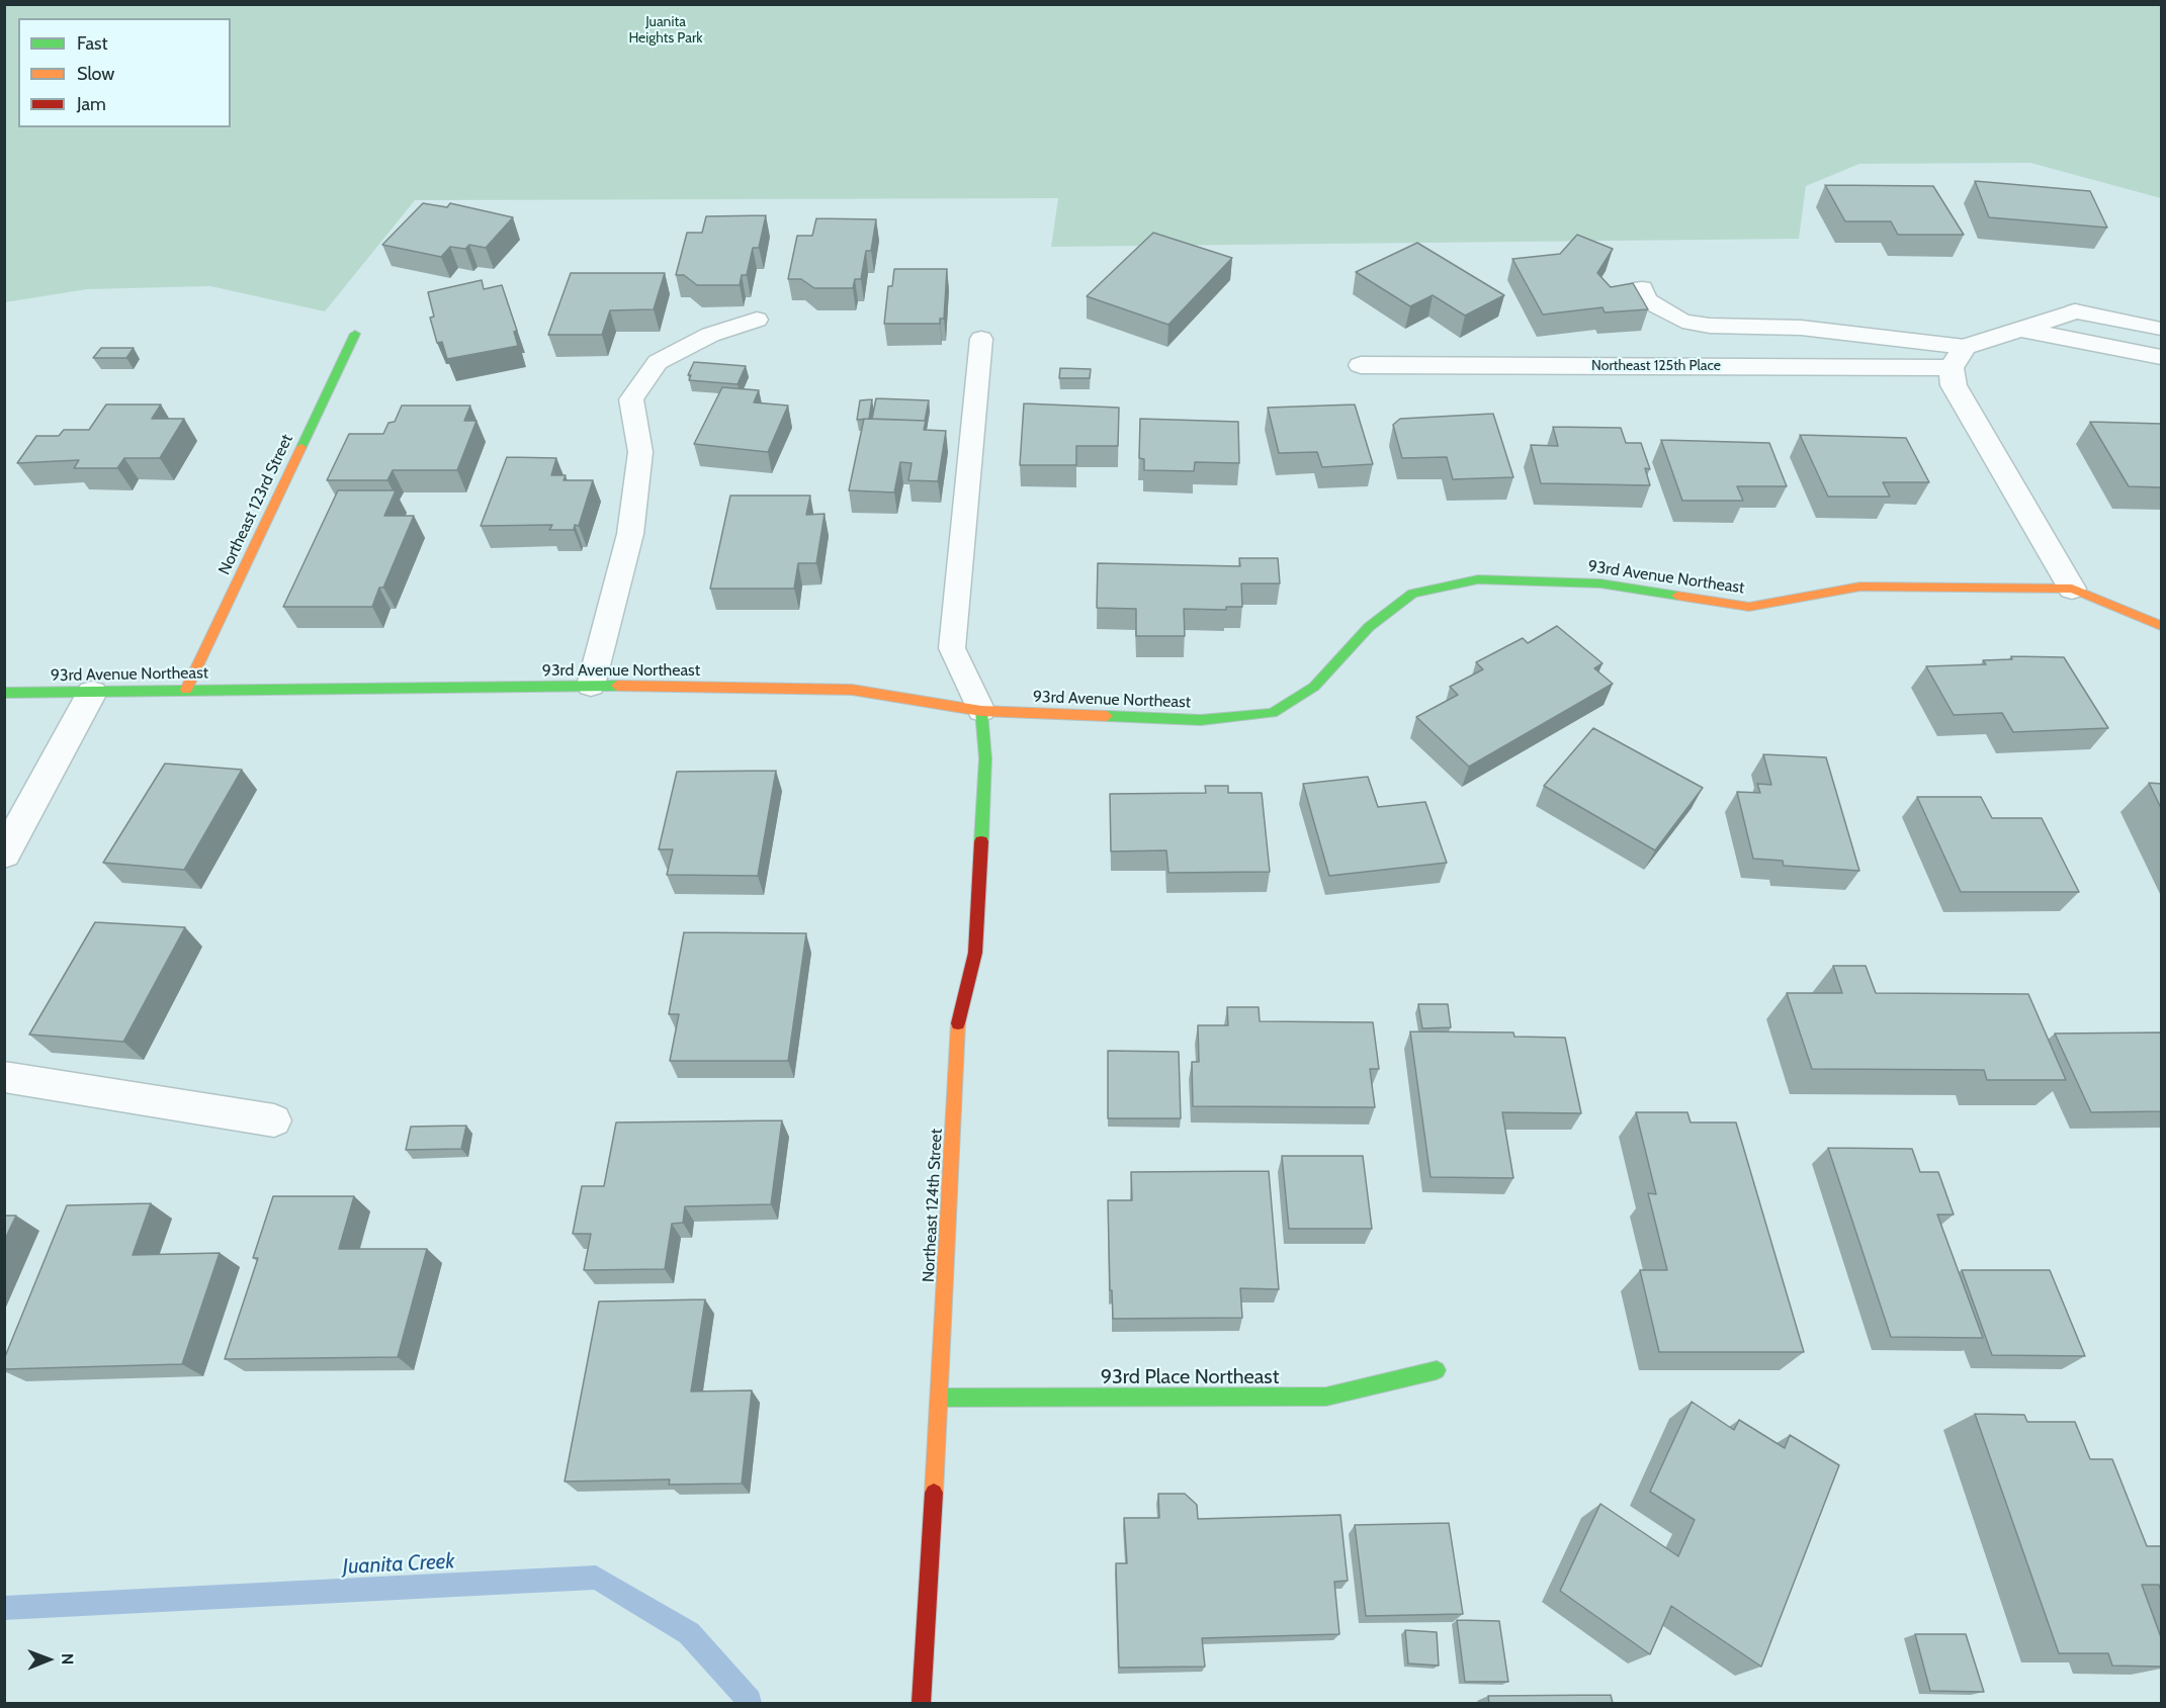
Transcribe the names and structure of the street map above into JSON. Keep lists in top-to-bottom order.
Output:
{
  "streets": {
    "street": [
      "Northeast 125th Place",
      "Northeast 123rd Street",
      "93rd Avenue Northeast",
      "Northeast 124th Street",
      "93rd Place Northeast"
    ]
  },
  "crossings": [
    ["Northeast 123rd Street", "93rd Avenue Northeast"],
    ["93rd Avenue Northeast", "Northeast 124th Street"],
    ["Northeast 124th Street", "93rd Place Northeast"]
  ],
  "water": ["Juanita Creek"],
  "parks": ["Juanita Heights Park"],
  "legend": ["Fast", "Slow", "Jam"],
  "north": "right"
}
